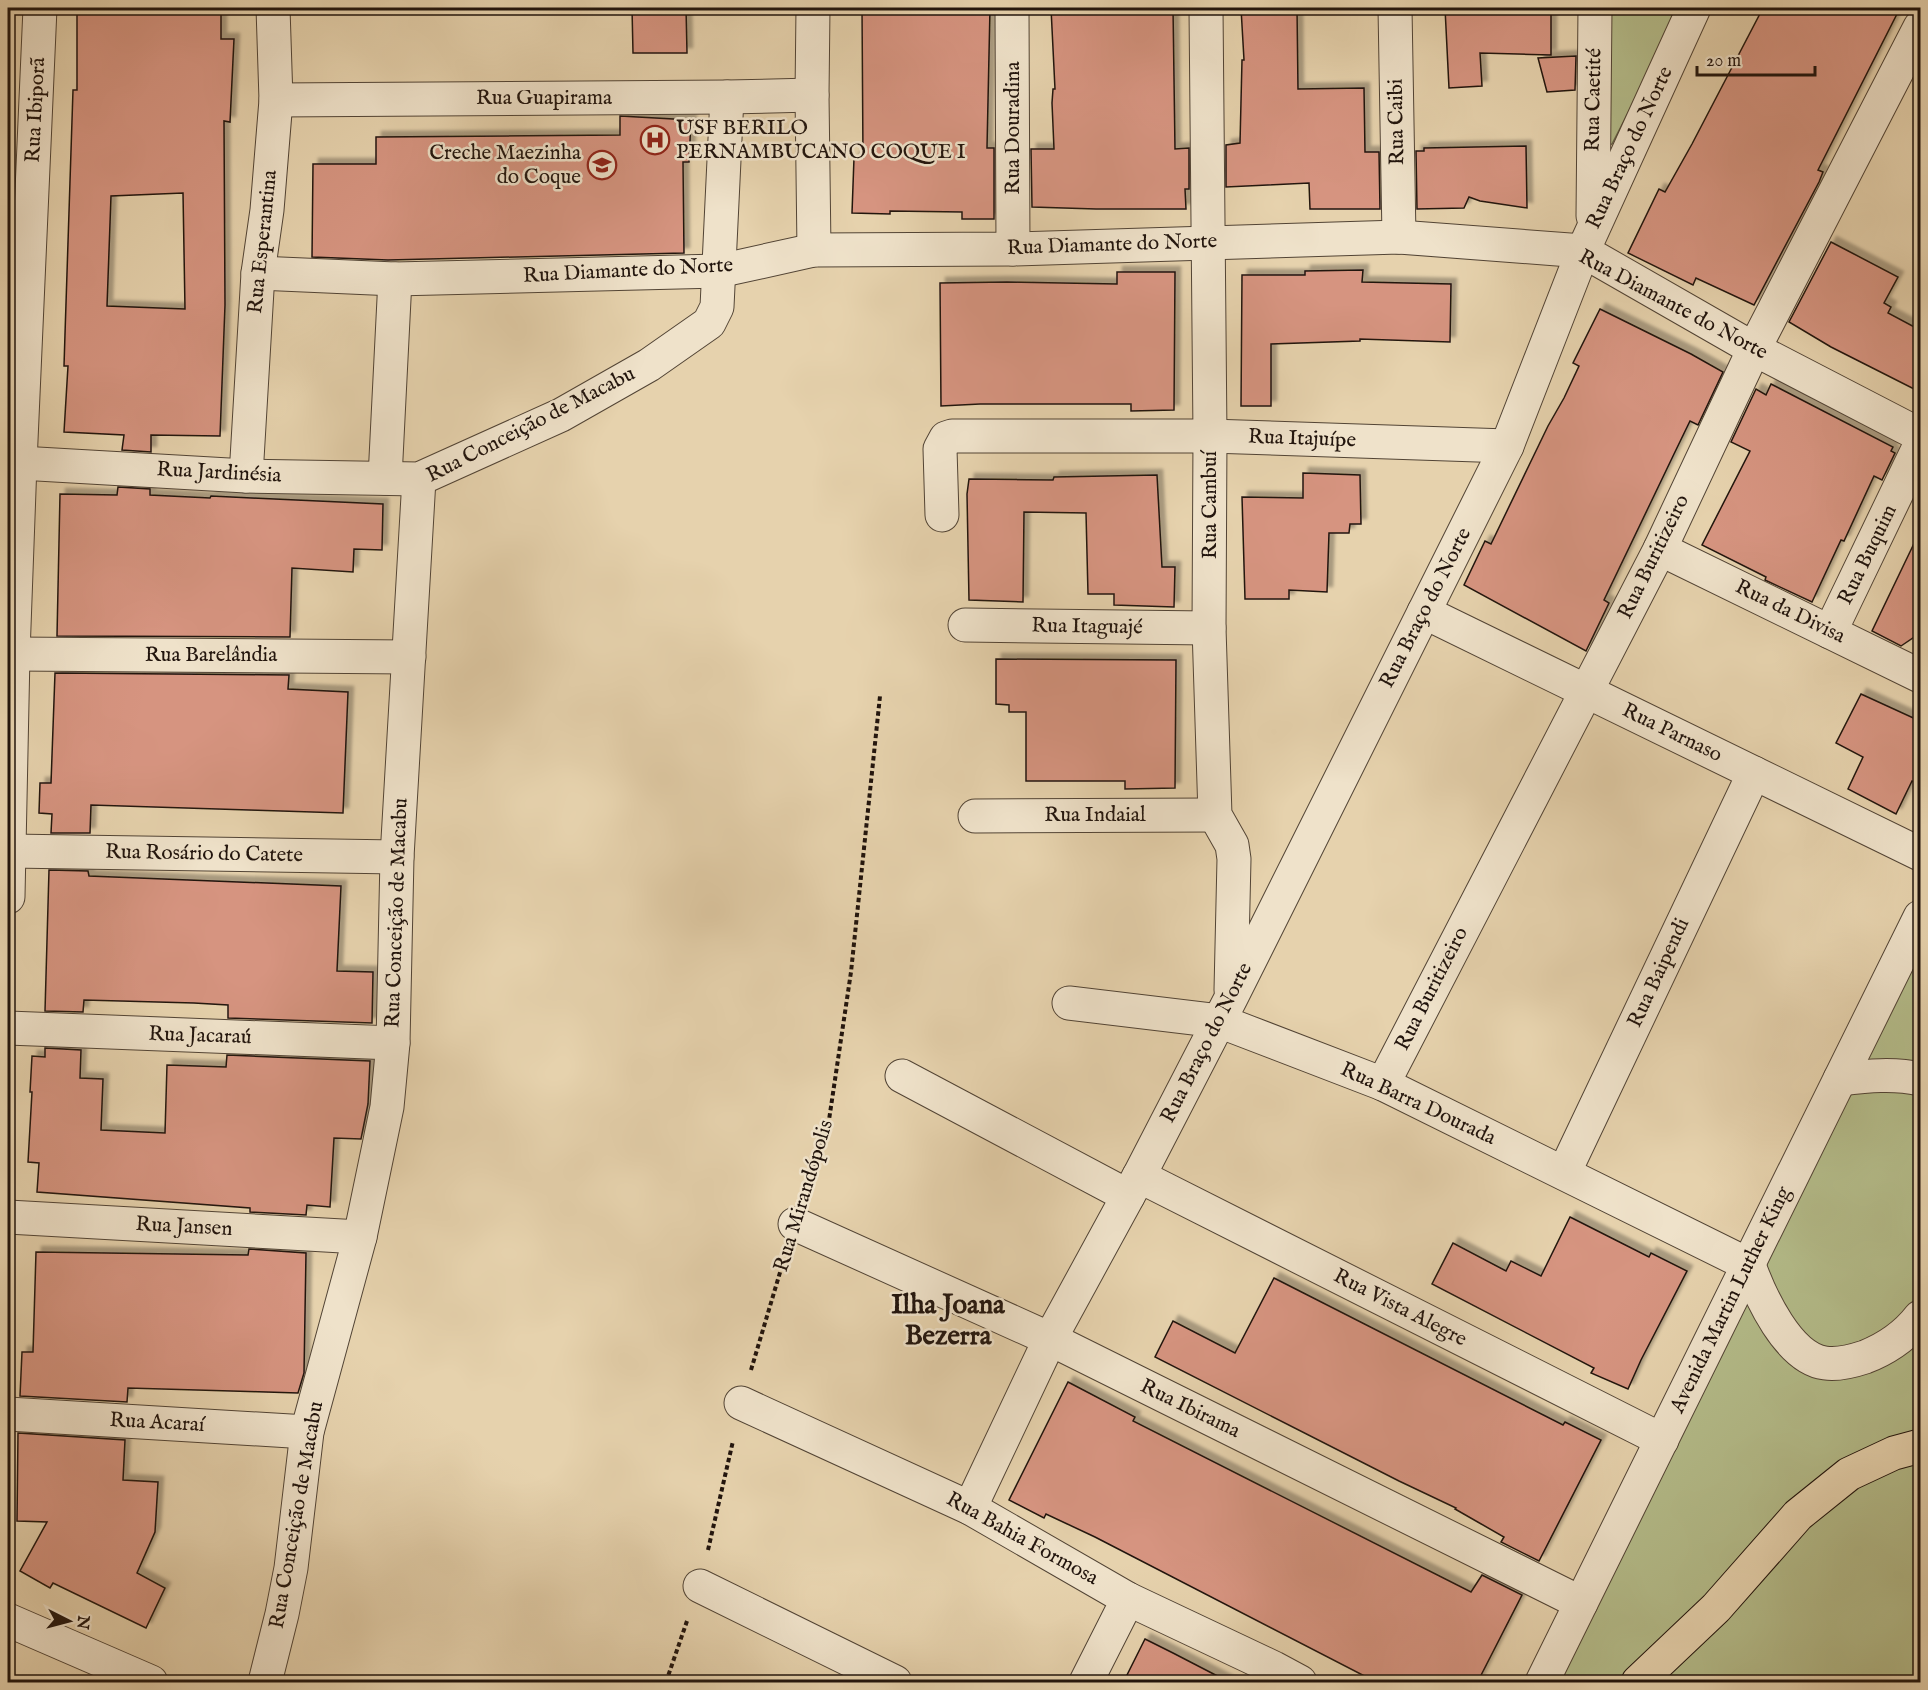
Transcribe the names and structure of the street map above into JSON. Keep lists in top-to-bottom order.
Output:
{
  "streets": {
    "street": [
      "Rua Guapirama",
      "Rua Caetité",
      "Rua Ibiporã",
      "Rua Caibi",
      "Rua Douradina",
      "Rua Braço do Norte",
      "Rua Esperantina",
      "Rua Diamante do Norte",
      "Rua Conceição de Macabu",
      "Rua Itajuípe",
      "Rua Jardinésia",
      "Rua Cambuí",
      "Rua Buquim",
      "Rua Buritizeiro",
      "Rua da Divisa",
      "Rua Itaguajé",
      "Rua Barelândia",
      "Rua Parnaso",
      "Rua Indaial",
      "Rua Rosário do Catete",
      "Rua Baipendi",
      "Rua Jacaraú",
      "Rua Barra Dourada",
      "Rua Jansen",
      "Avenida Martin Luther King",
      "Rua Vista Alegre",
      "Rua Ibirama",
      "Rua Acaraí",
      "Rua Bahia Formosa"
    ],
    "path": ["Rua Mirandópolis"]
  },
  "crossings": [
    ["Rua Guapirama", "Rua Esperantina"],
    ["Rua Caetité", "Rua Braço do Norte"],
    ["Rua Caetité", "Rua Diamante do Norte"],
    ["Rua Ibiporã", "Rua Jardinésia"],
    ["Rua Ibiporã", "Rua Barelândia"],
    ["Rua Ibiporã", "Rua Rosário do Catete"],
    ["Rua Caibi", "Rua Diamante do Norte"],
    ["Rua Douradina", "Rua Diamante do Norte"],
    ["Rua Braço do Norte", "Rua Diamante do Norte"],
    ["Rua Braço do Norte", "Rua Itajuípe"],
    ["Rua Braço do Norte", "Rua Cambuí"],
    ["Rua Braço do Norte", "Rua Parnaso"],
    ["Rua Braço do Norte", "Rua Barra Dourada"],
    ["Rua Braço do Norte", "Rua Vista Alegre"],
    ["Rua Braço do Norte", "Rua Ibirama"],
    ["Rua Braço do Norte", "Rua Bahia Formosa"],
    ["Rua Esperantina", "Rua Diamante do Norte"],
    ["Rua Esperantina", "Rua Jardinésia"],
    ["Rua Diamante do Norte", "Rua Conceição de Macabu"],
    ["Rua Diamante do Norte", "Rua Cambuí"],
    ["Rua Diamante do Norte", "Rua Buritizeiro"],
    ["Rua Conceição de Macabu", "Rua Jardinésia"],
    ["Rua Conceição de Macabu", "Rua Barelândia"],
    ["Rua Conceição de Macabu", "Rua Rosário do Catete"],
    ["Rua Conceição de Macabu", "Rua Jacaraú"],
    ["Rua Conceição de Macabu", "Rua Jansen"],
    ["Rua Conceição de Macabu", "Rua Acaraí"],
    ["Rua Itajuípe", "Rua Cambuí"],
    ["Rua Cambuí", "Rua Itaguajé"],
    ["Rua Cambuí", "Rua Indaial"],
    ["Rua Cambuí", "Rua Barra Dourada"],
    ["Rua Buquim", "Rua da Divisa"],
    ["Rua Buritizeiro", "Rua da Divisa"],
    ["Rua Buritizeiro", "Rua Parnaso"],
    ["Rua Buritizeiro", "Rua Barra Dourada"],
    ["Rua Parnaso", "Rua Baipendi"],
    ["Rua Baipendi", "Rua Barra Dourada"],
    ["Rua Barra Dourada", "Avenida Martin Luther King"],
    ["Rua Mirandópolis", "Rua Ibirama"],
    ["Rua Mirandópolis", "Rua Bahia Formosa"],
    ["Avenida Martin Luther King", "Rua Vista Alegre"],
    ["Avenida Martin Luther King", "Rua Ibirama"]
  ],
  "districts": ["Ilha Joana Bezerra"],
  "places": {
    "hospital": ["USF BERILO PERNAMBUCANO COQUE I"],
    "school or university": ["Creche Maezinha do Coque"]
  },
  "scale_bar": "20 m",
  "north": "right"
}
